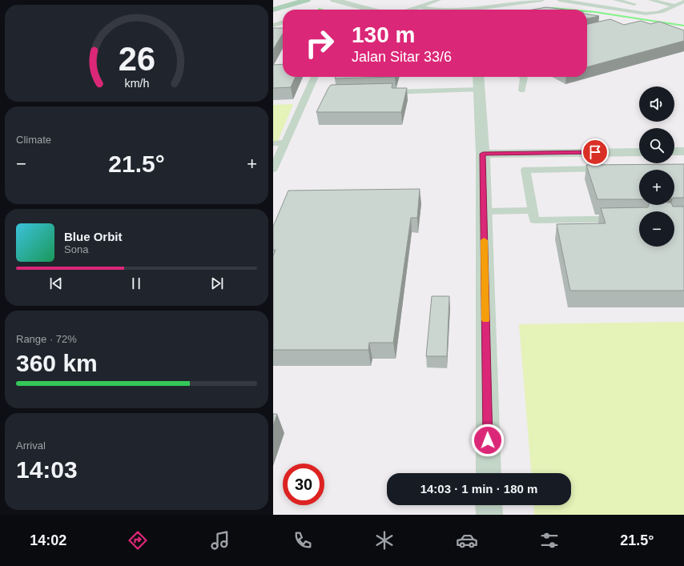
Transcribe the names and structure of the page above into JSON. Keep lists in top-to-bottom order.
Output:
{
  "page": {
    "turn": ["130 m", "Jalan Sitar 33/6"],
    "map_buttons": ["+", "−"],
    "tile": [
      "Climate",
      ["Range · 72%", "360 km"],
      ["Arrival", "14:03"]
    ],
    "heat": ["−", "21.5°", "+"],
    "song": ["Blue Orbit", "Sona"],
    "limit": "30",
    "trip": "14:03 · 1 min · 180 m",
    "tabs": ["14:02", "21.5°"],
    "gauge": ["26", "km/h"]
  }
}
